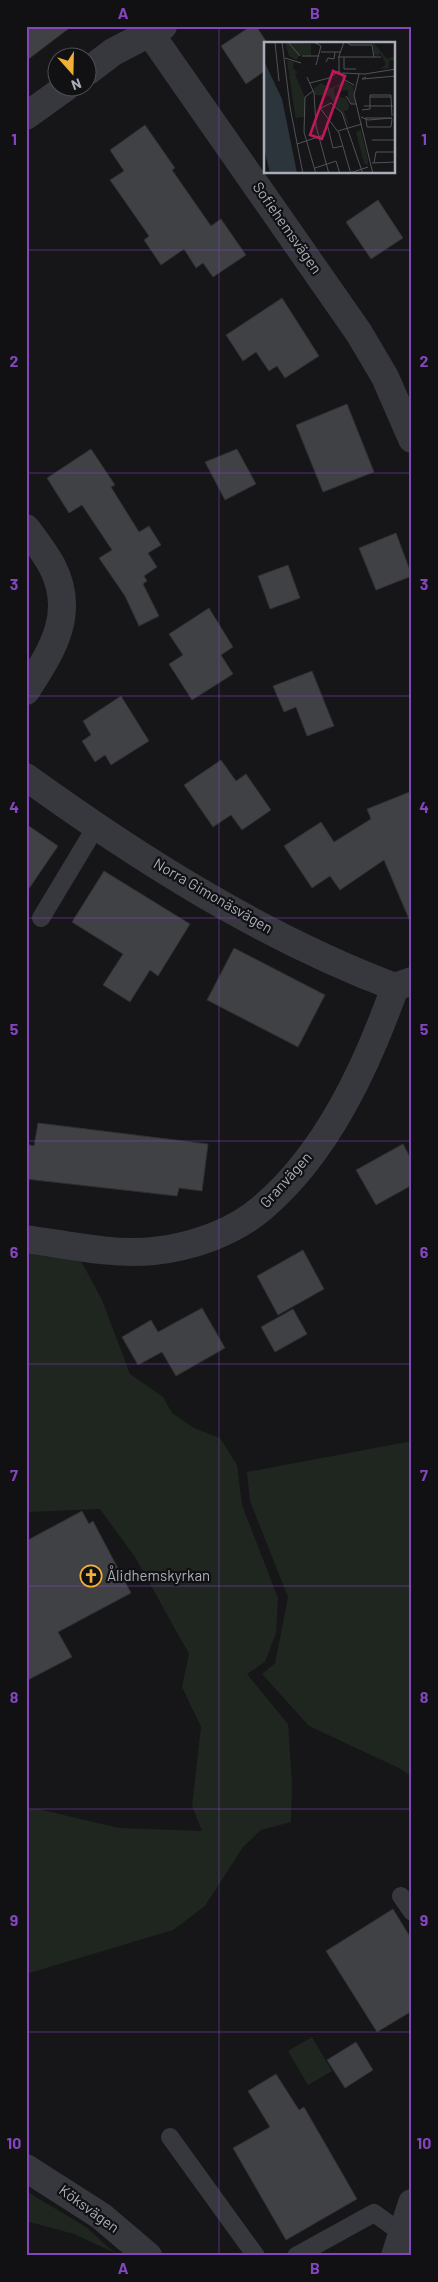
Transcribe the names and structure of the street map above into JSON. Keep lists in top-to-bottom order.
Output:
{
  "streets": {
    "street": [
      "Sofiehemsvägen",
      "Norra Gimonäsvägen",
      "Granvägen",
      "Köksvägen"
    ]
  },
  "crossings": [
    ["Norra Gimonäsvägen", "Granvägen"]
  ],
  "places": {
    "church": ["Ålidhemskyrkan"]
  },
  "north": "bottom",
  "grid": {
    "columns": ["A", "B"],
    "rows": [
      "1",
      "2",
      "3",
      "4",
      "5",
      "6",
      "7",
      "8",
      "9",
      "10"
    ]
  }
}
